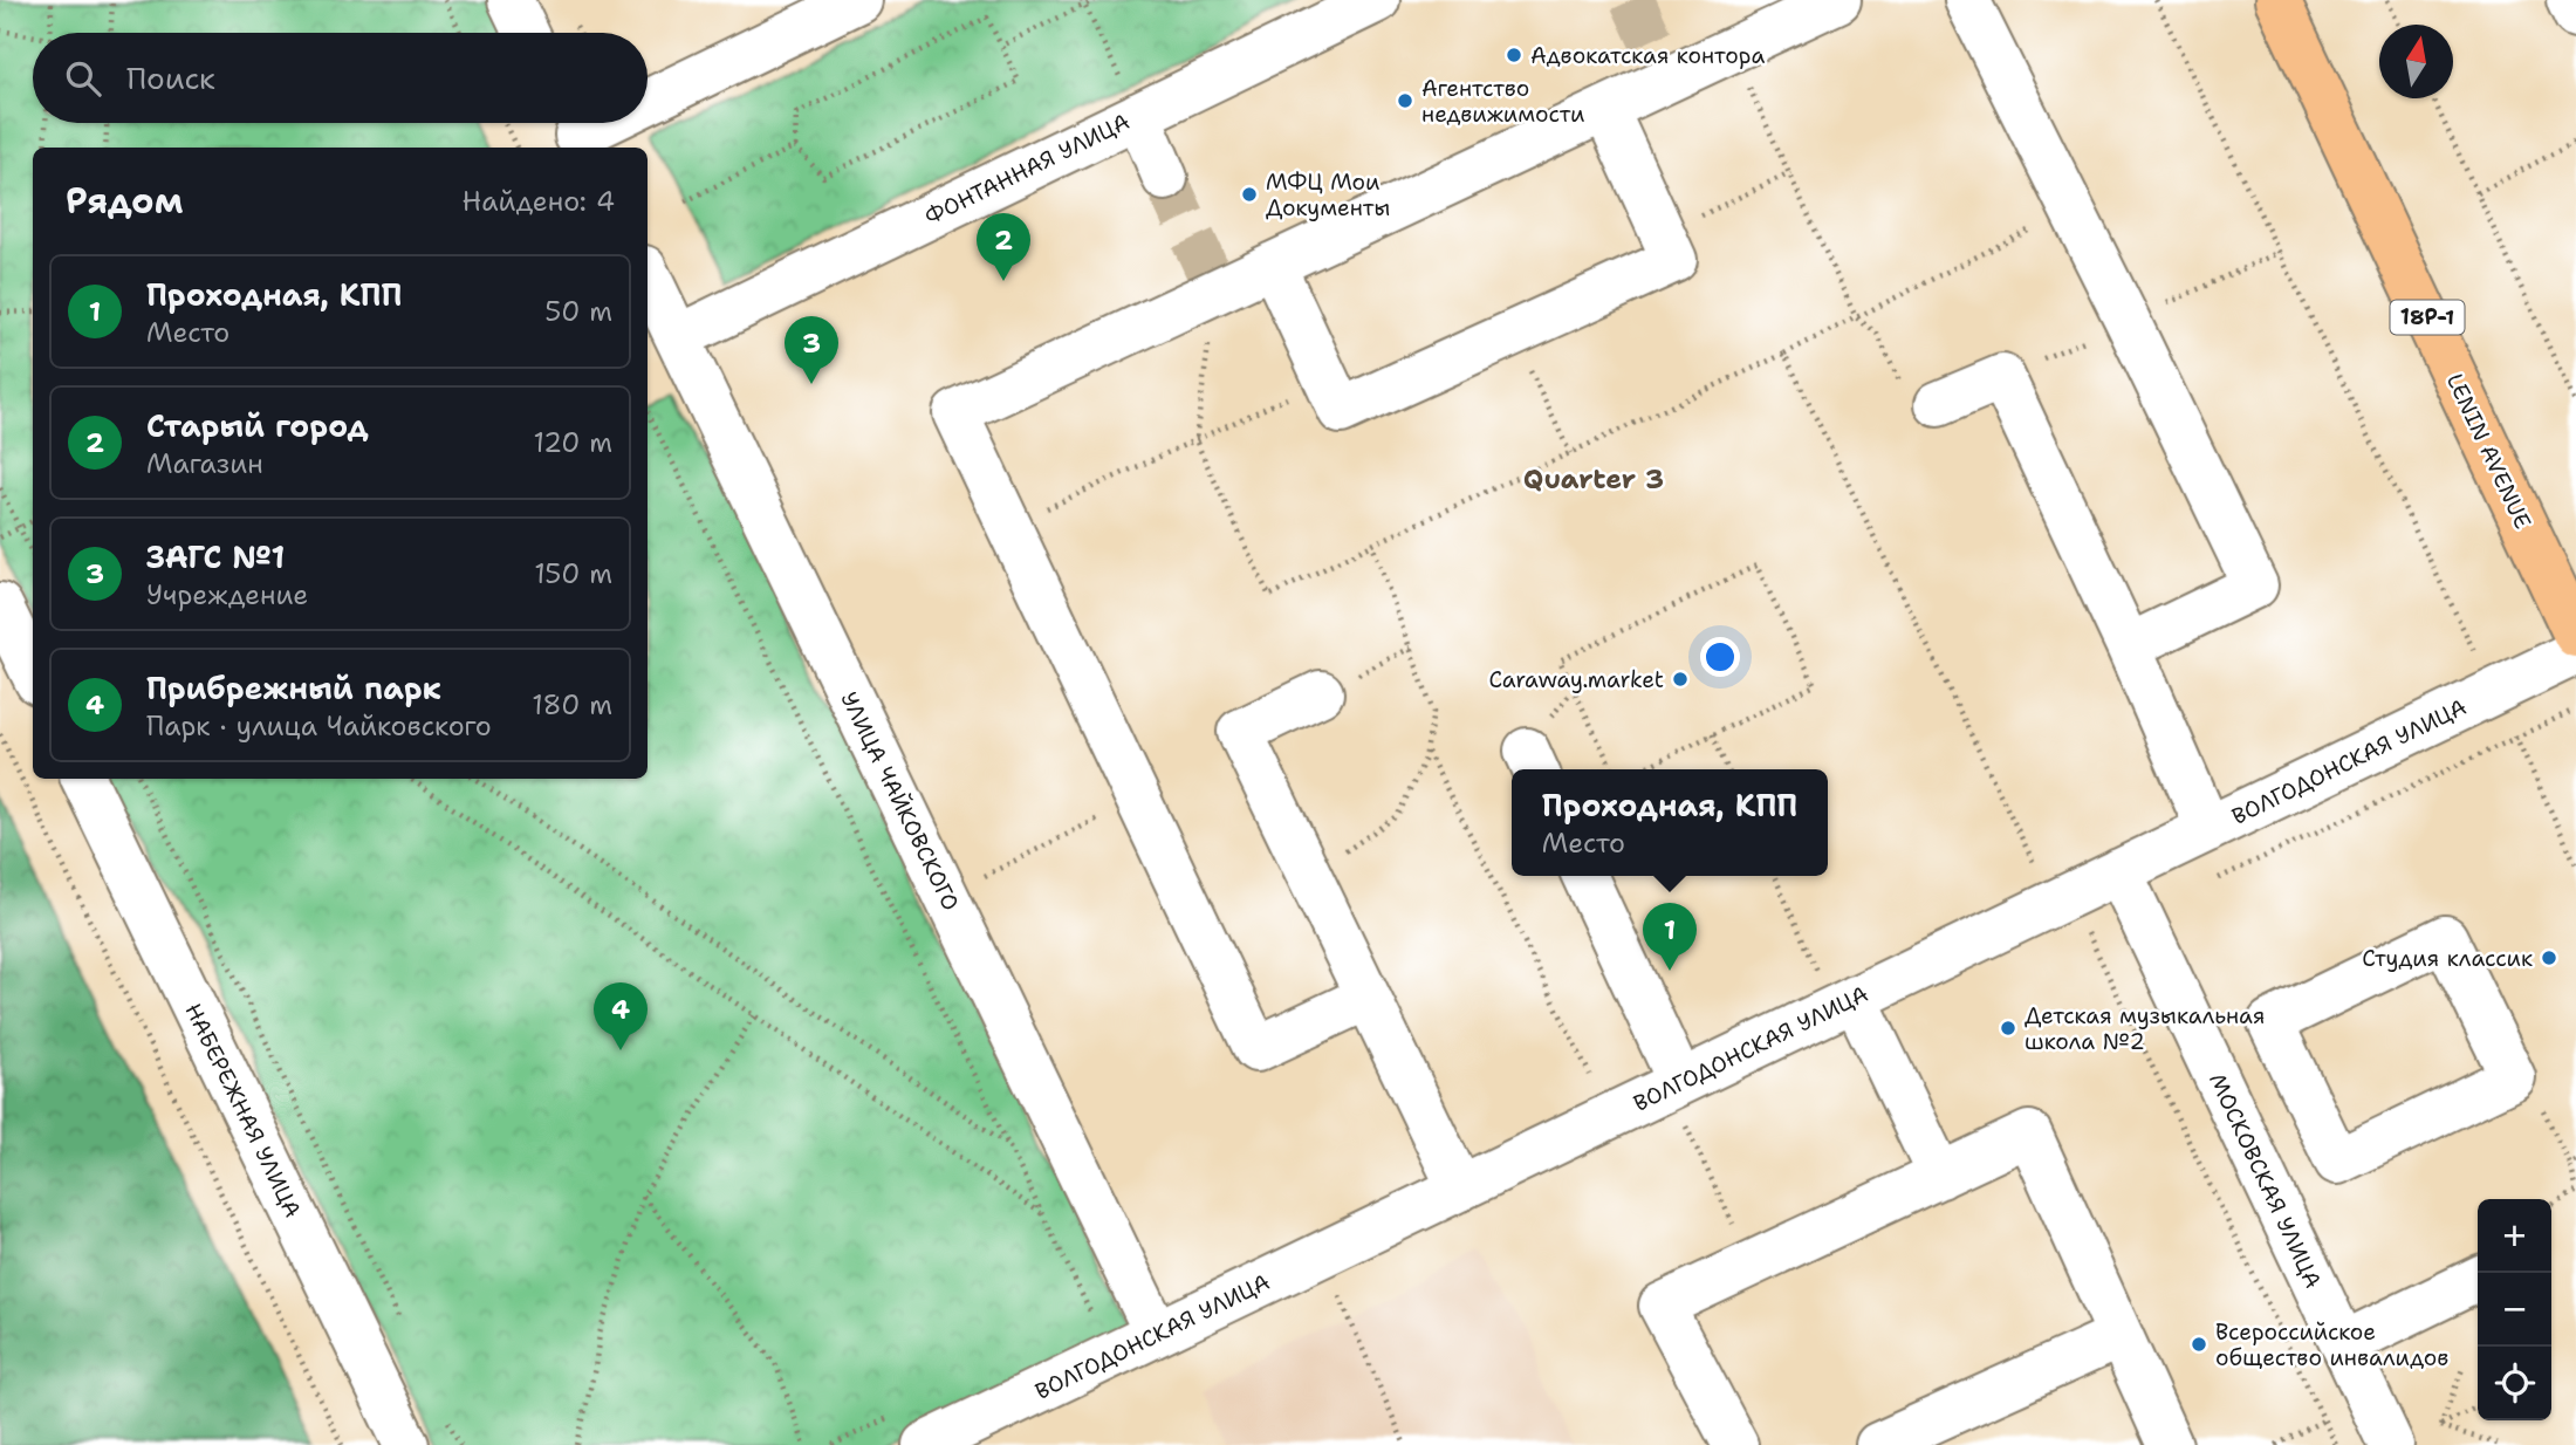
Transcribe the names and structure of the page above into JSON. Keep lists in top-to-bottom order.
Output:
{
  "streets": {
    "main road": ["18Р-1", "LENIN AVENUE"],
    "street": [
      "ФОНТАННАЯ УЛИЦА",
      "ВОЛГОДОНСКАЯ УЛИЦА",
      "УЛИЦА ЧАЙКОВСКОГО",
      "НАБЕРЕЖНАЯ УЛИЦА",
      "МОСКОВСКАЯ УЛИЦА"
    ]
  },
  "crossings": [
    ["ФОНТАННАЯ УЛИЦА", "УЛИЦА ЧАЙКОВСКОГО"],
    ["ВОЛГОДОНСКАЯ УЛИЦА", "УЛИЦА ЧАЙКОВСКОГО"],
    ["ВОЛГОДОНСКАЯ УЛИЦА", "МОСКОВСКАЯ УЛИЦА"]
  ],
  "districts": ["Quarter 3"],
  "places": [
    "Адвокатская контора",
    "Агентство недвижимости",
    "МФЦ Мои Документы",
    "Caraway.market",
    "Студия классик",
    "Детская музыкальная школа №2",
    "Всероссийское общество инвалидов"
  ],
  "north": "top",
  "page": {
    "search": "Поиск",
    "heading": ["Рядом", "Найдено: 4"],
    "pins": [
      "2",
      "3",
      "1",
      "4"
    ],
    "list": [
      {
        "mark": "1",
        "name": "Проходная, КПП",
        "note": "Место",
        "value": "50 m"
      },
      {
        "mark": "2",
        "name": "Старый город",
        "note": "Магазин",
        "value": "120 m"
      },
      {
        "mark": "3",
        "name": "ЗАГС №1",
        "note": "Учреждение",
        "value": "150 m"
      },
      {
        "mark": "4",
        "name": "Прибрежный парк",
        "note": "Парк · улица Чайковского",
        "value": "180 m"
      }
    ],
    "popup": ["Проходная, КПП", "Место"],
    "map_buttons": ["+", "−"]
  }
}
